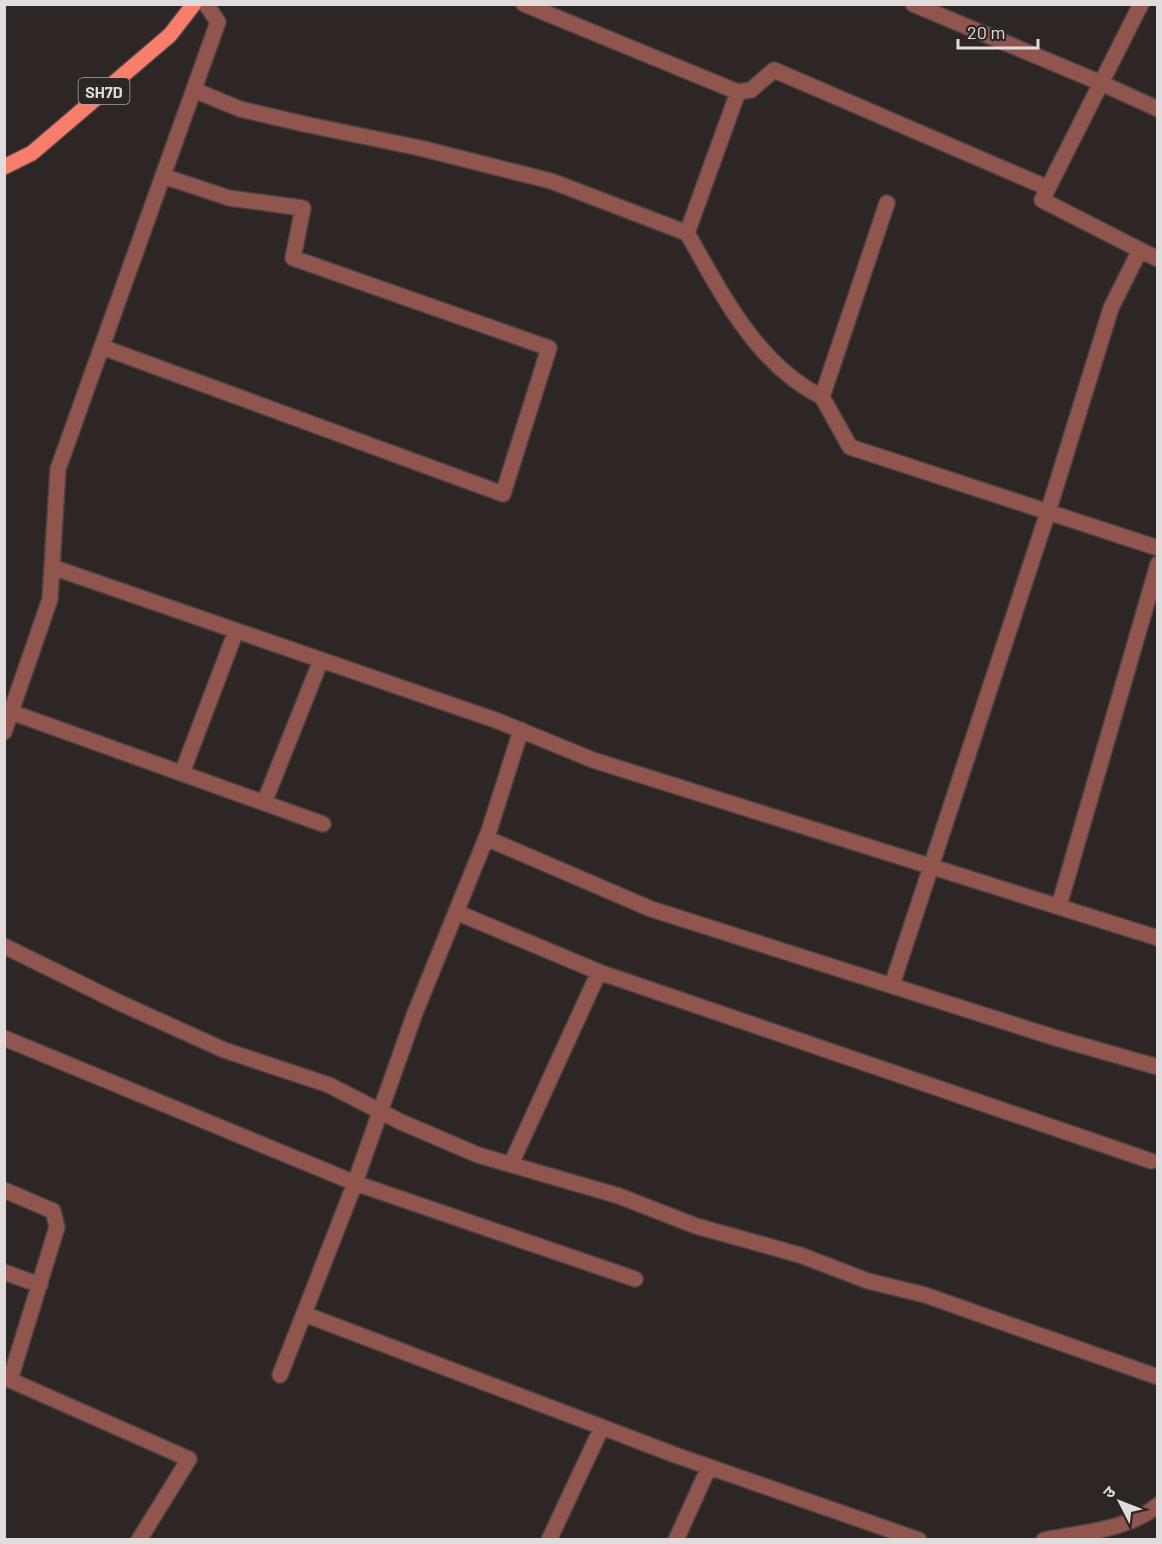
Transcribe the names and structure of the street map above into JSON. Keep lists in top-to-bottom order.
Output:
{
  "streets": {
    "main road": ["SH7D"]
  },
  "scale_bar": "20 m",
  "north": "top left"
}
